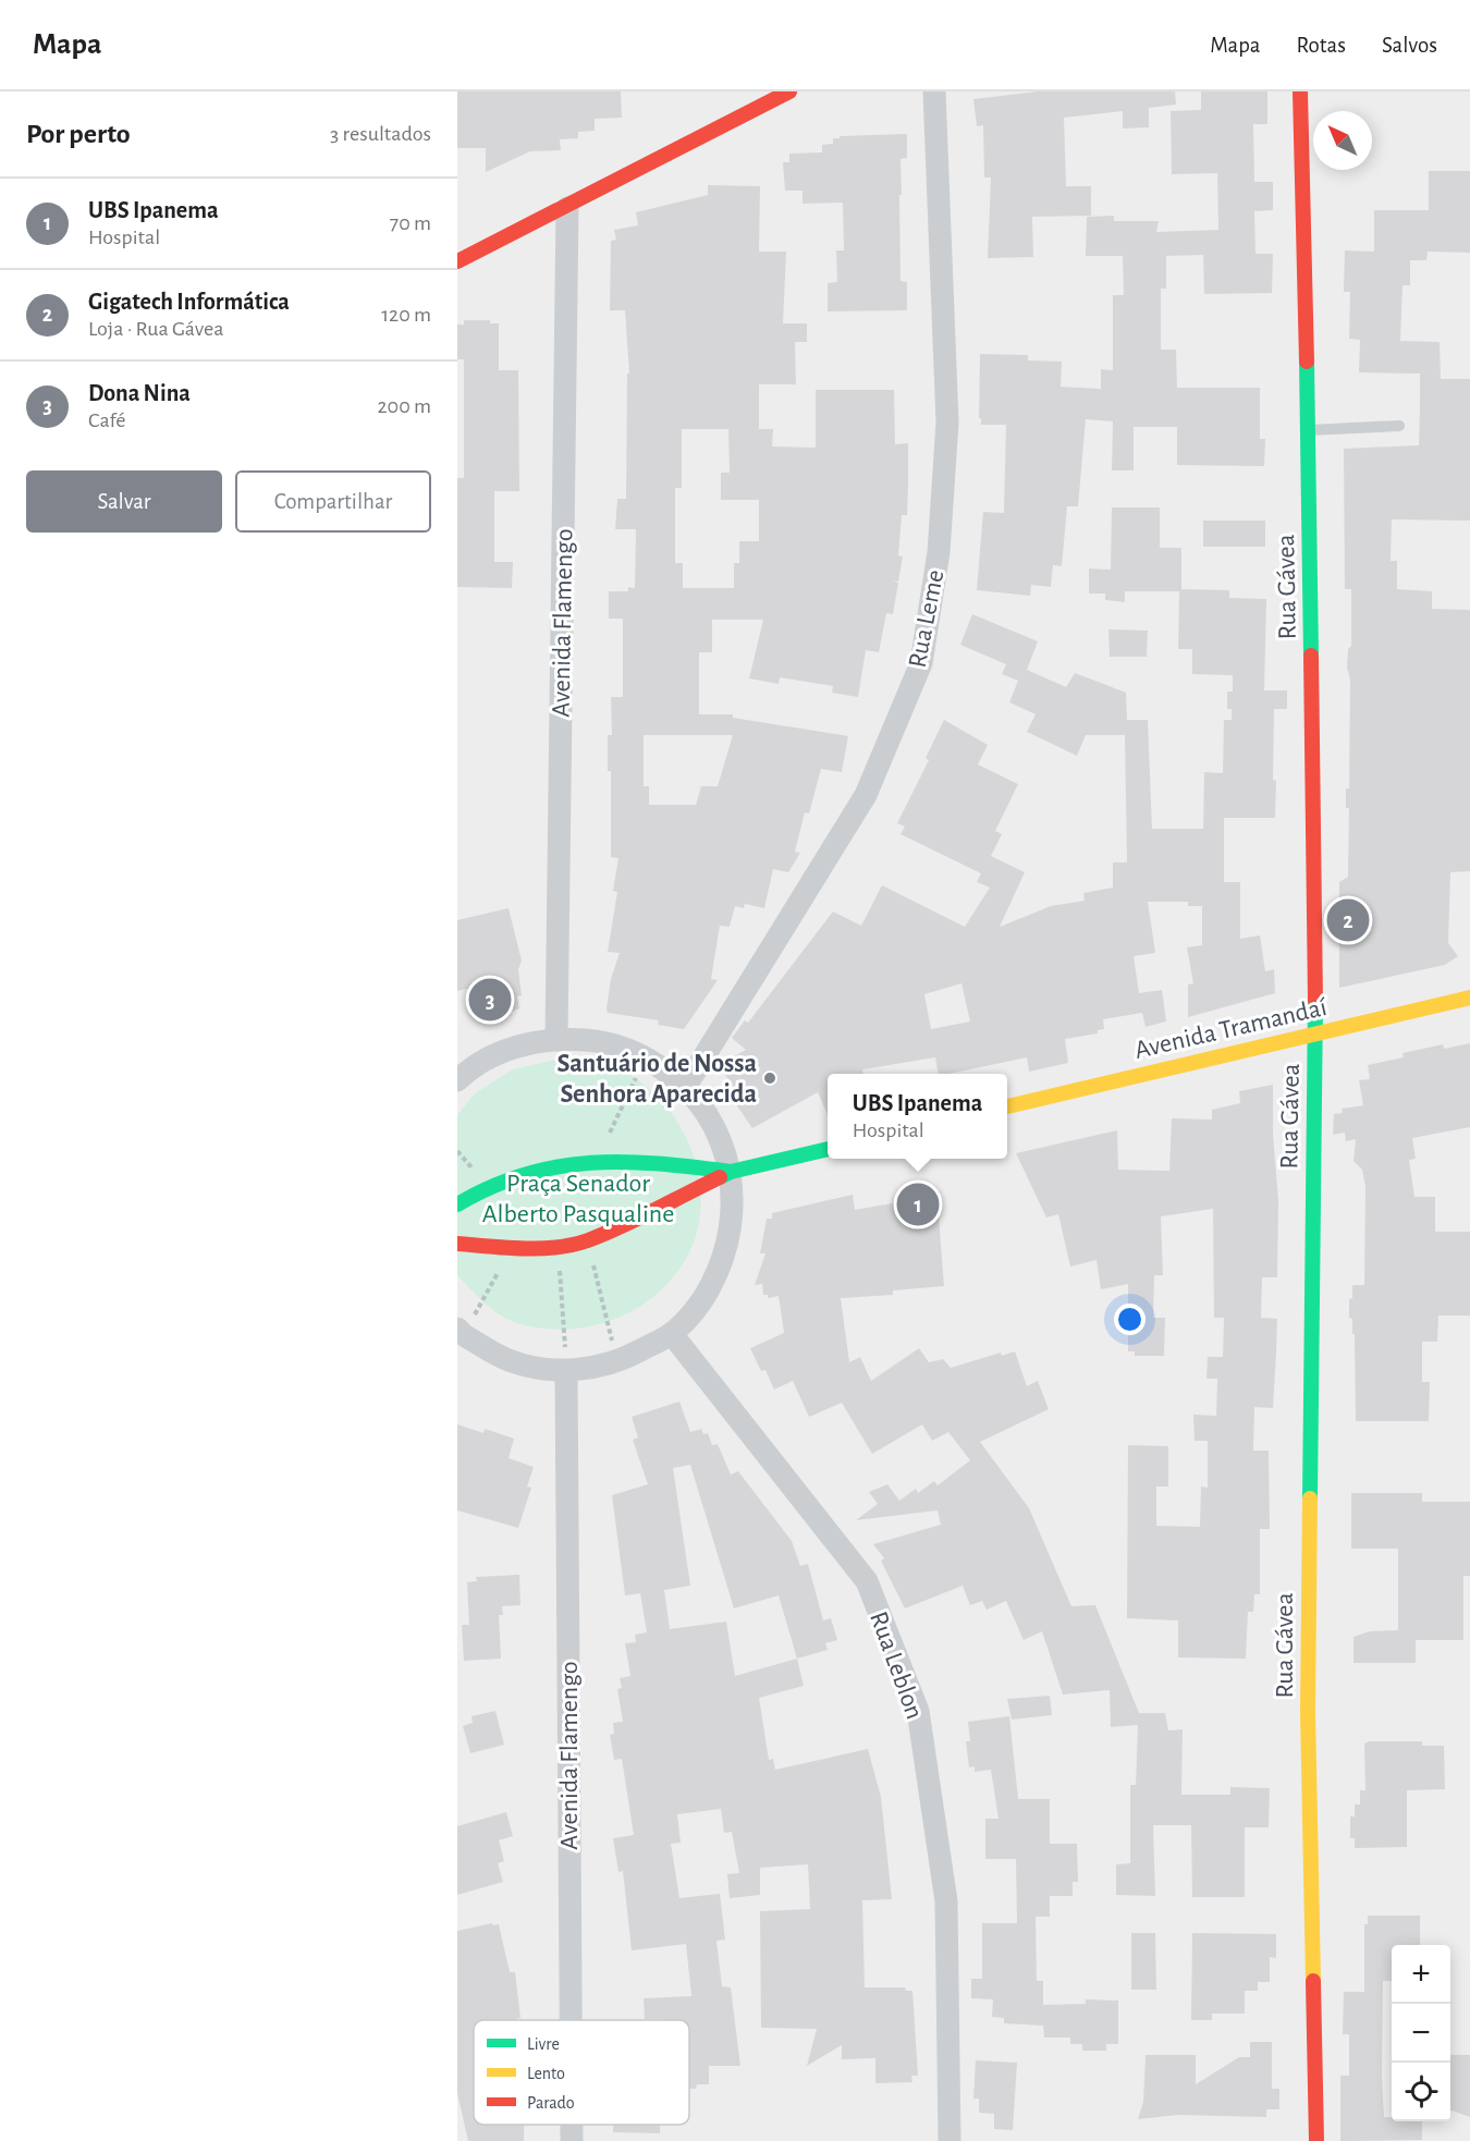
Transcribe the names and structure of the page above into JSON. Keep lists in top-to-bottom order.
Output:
{
  "streets": {
    "street": [
      "Rua Gávea",
      "Rua Leme",
      "Avenida Flamengo",
      "Avenida Tramandaí",
      "Rua Leblon"
    ]
  },
  "crossings": [
    ["Rua Gávea", "Avenida Tramandaí"]
  ],
  "parks": ["Praça Senador Alberto Pasqualine"],
  "places": ["Santuário de Nossa Senhora Aparecida"],
  "legend": ["Livre", "Lento", "Parado"],
  "north": "top left",
  "page": {
    "header": "Mapa",
    "nav": ["Mapa", "Rotas", "Salvos"],
    "heading": ["Por perto", "3 resultados"],
    "list": [
      {
        "mark": "1",
        "name": "UBS Ipanema",
        "note": "Hospital",
        "value": "70 m"
      },
      {
        "mark": "2",
        "name": "Gigatech Informática",
        "note": "Loja · Rua Gávea",
        "value": "120 m"
      },
      {
        "mark": "3",
        "name": "Dona Nina",
        "note": "Café",
        "value": "200 m"
      }
    ],
    "buttons": ["Salvar", "Compartilhar"],
    "pins": ["2", "3", "1"],
    "popup": ["UBS Ipanema", "Hospital"],
    "map_buttons": ["+", "−"]
  }
}
